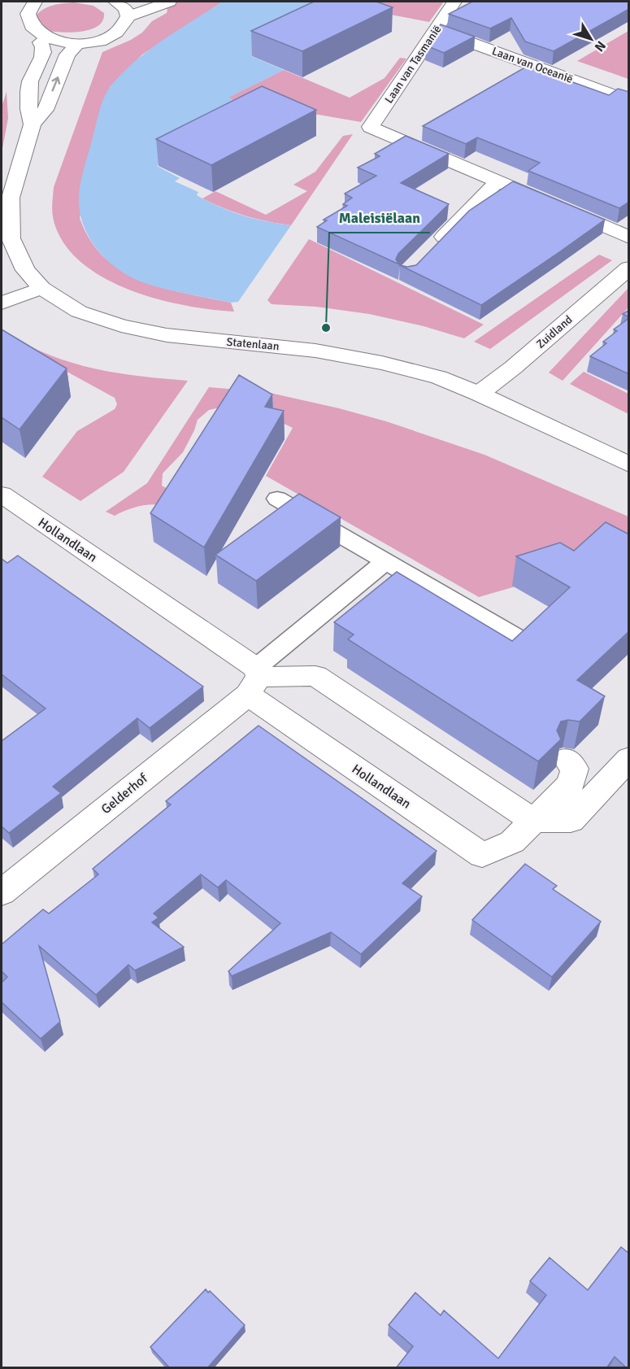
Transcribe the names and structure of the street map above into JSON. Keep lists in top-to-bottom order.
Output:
{
  "streets": {
    "street": [
      "Laan van Tasmanië",
      "Laan van Oceanië",
      "Zuidland",
      "Statenlaan",
      "Hollandlaan",
      "Gelderhof"
    ]
  },
  "crossings": [
    ["Laan van Tasmanië", "Laan van Oceanië"],
    ["Zuidland", "Statenlaan"],
    ["Hollandlaan", "Gelderhof"]
  ],
  "places": ["Maleisiëlaan"],
  "north": "bottom right"
}
